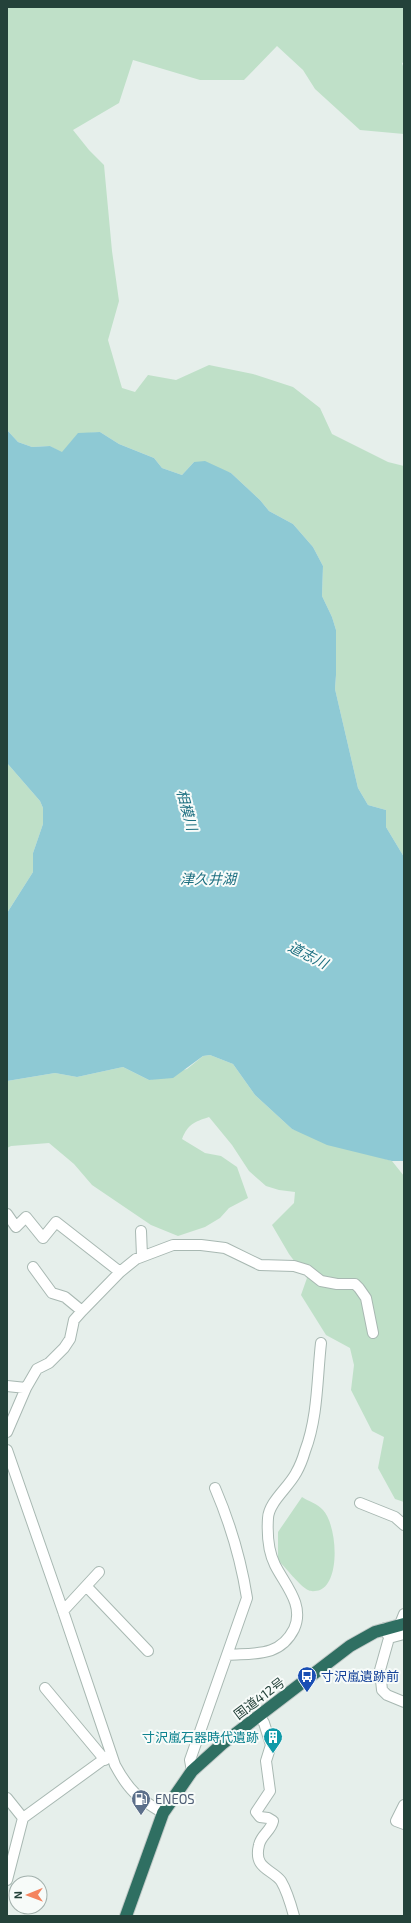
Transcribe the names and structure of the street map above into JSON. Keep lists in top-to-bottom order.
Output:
{
  "streets": {
    "highway": ["国道412号"]
  },
  "water": ["相模川", "津久井湖", "道志川"],
  "places": {
    "bus stop": ["寸沢嵐遺跡前"],
    "building": ["寸沢嵐石器時代遺跡"],
    "fuel station": ["ENEOS"]
  },
  "north": "left"
}
